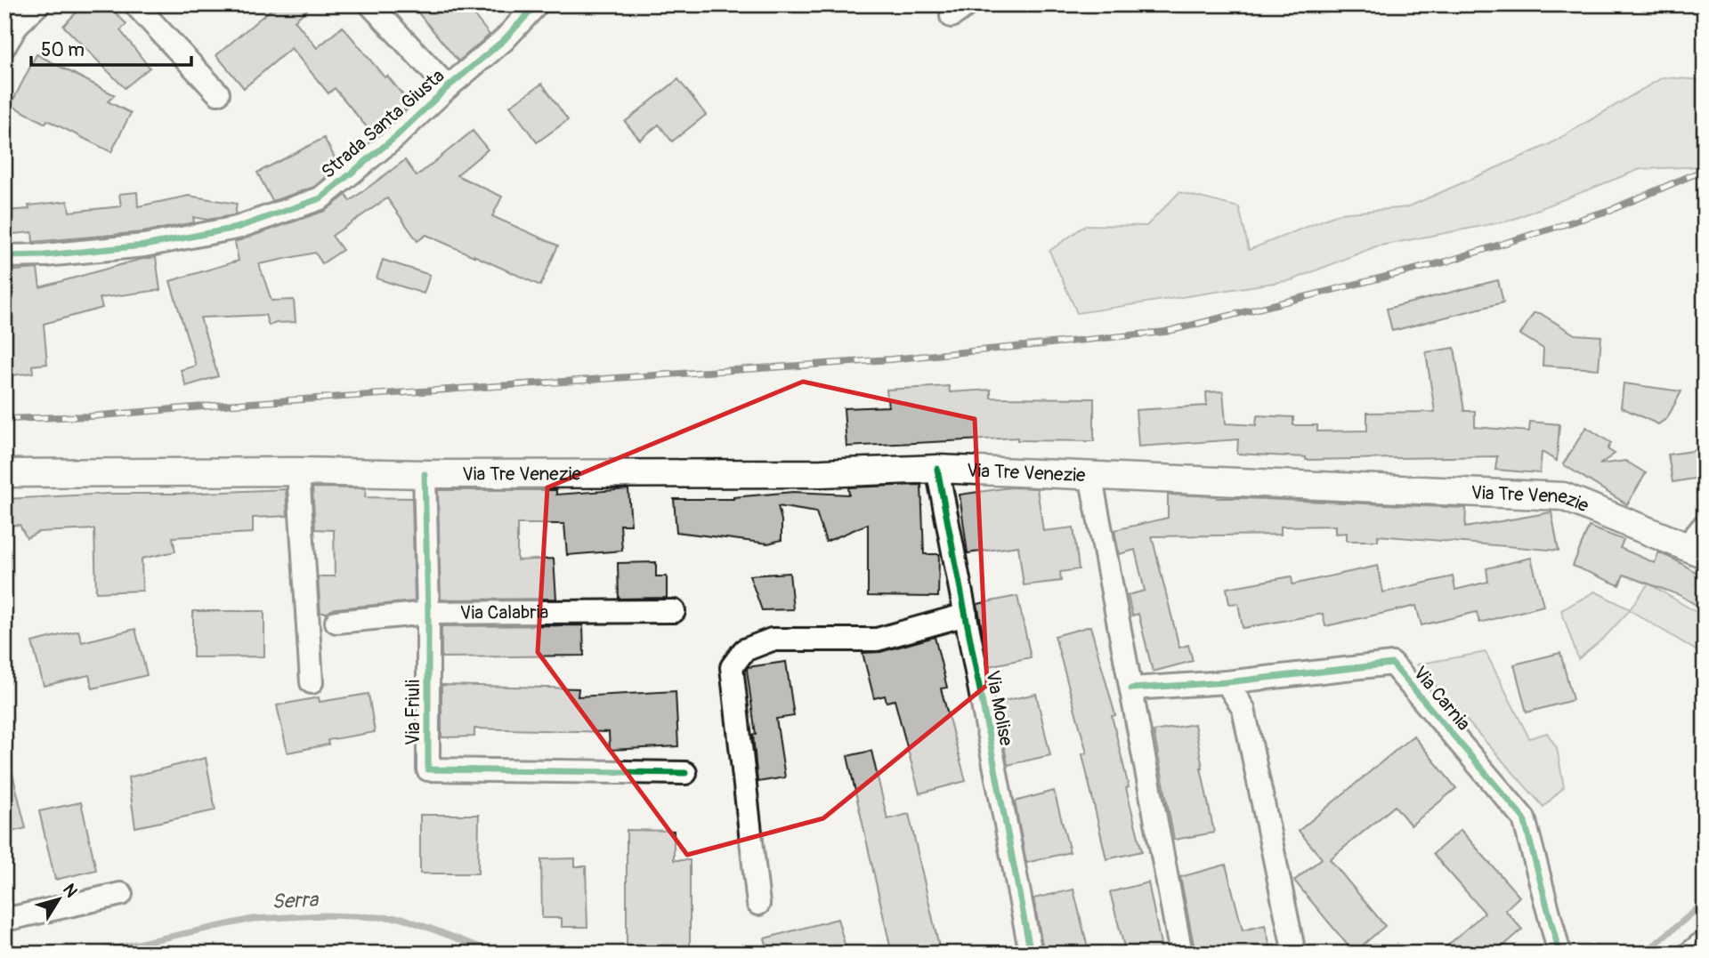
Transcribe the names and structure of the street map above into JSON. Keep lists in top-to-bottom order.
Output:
{
  "streets": {
    "main road": ["Via Tre Venezie"],
    "street": [
      "Strada Santa Giusta",
      "Via Calabria",
      "Via Carnia",
      "Via Molise",
      "Via Friuli"
    ]
  },
  "crossings": [
    ["Via Tre Venezie", "Via Molise"],
    ["Via Tre Venezie", "Via Friuli"],
    ["Via Calabria", "Via Friuli"]
  ],
  "water": ["Serra"],
  "scale_bar": "50 m",
  "north": "top right"
}
